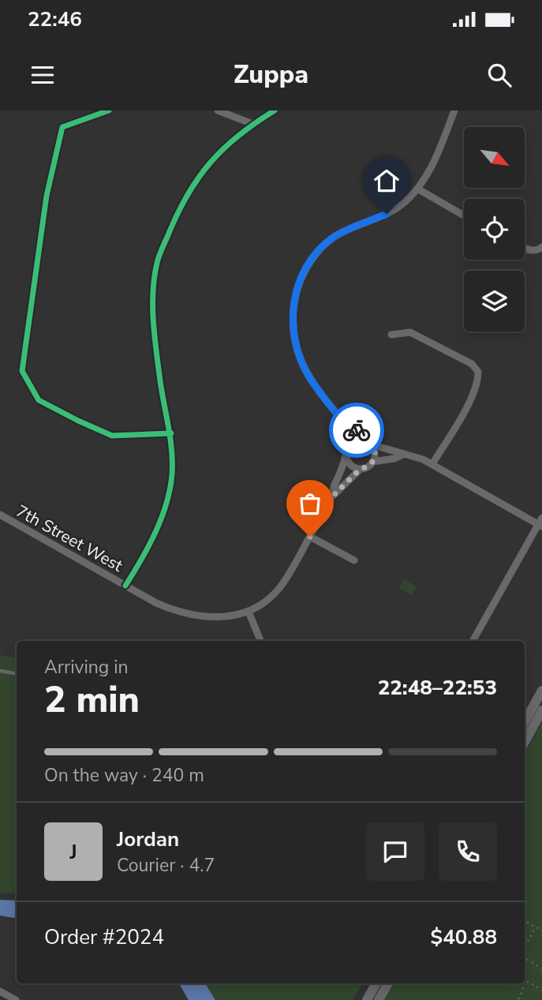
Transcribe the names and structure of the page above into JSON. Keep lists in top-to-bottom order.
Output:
{
  "streets": {
    "street": ["7th Street West"]
  },
  "north": "bottom right",
  "page": {
    "status": "22:46",
    "header": "Zuppa",
    "heading": ["2 min", "Arriving in", "22:48–22:53"],
    "panel": [
      "Jordan",
      "Courier · 4.7",
      "Order #2024",
      "$40.88"
    ],
    "bar": "On the way · 240 m",
    "round": "J"
  }
}
